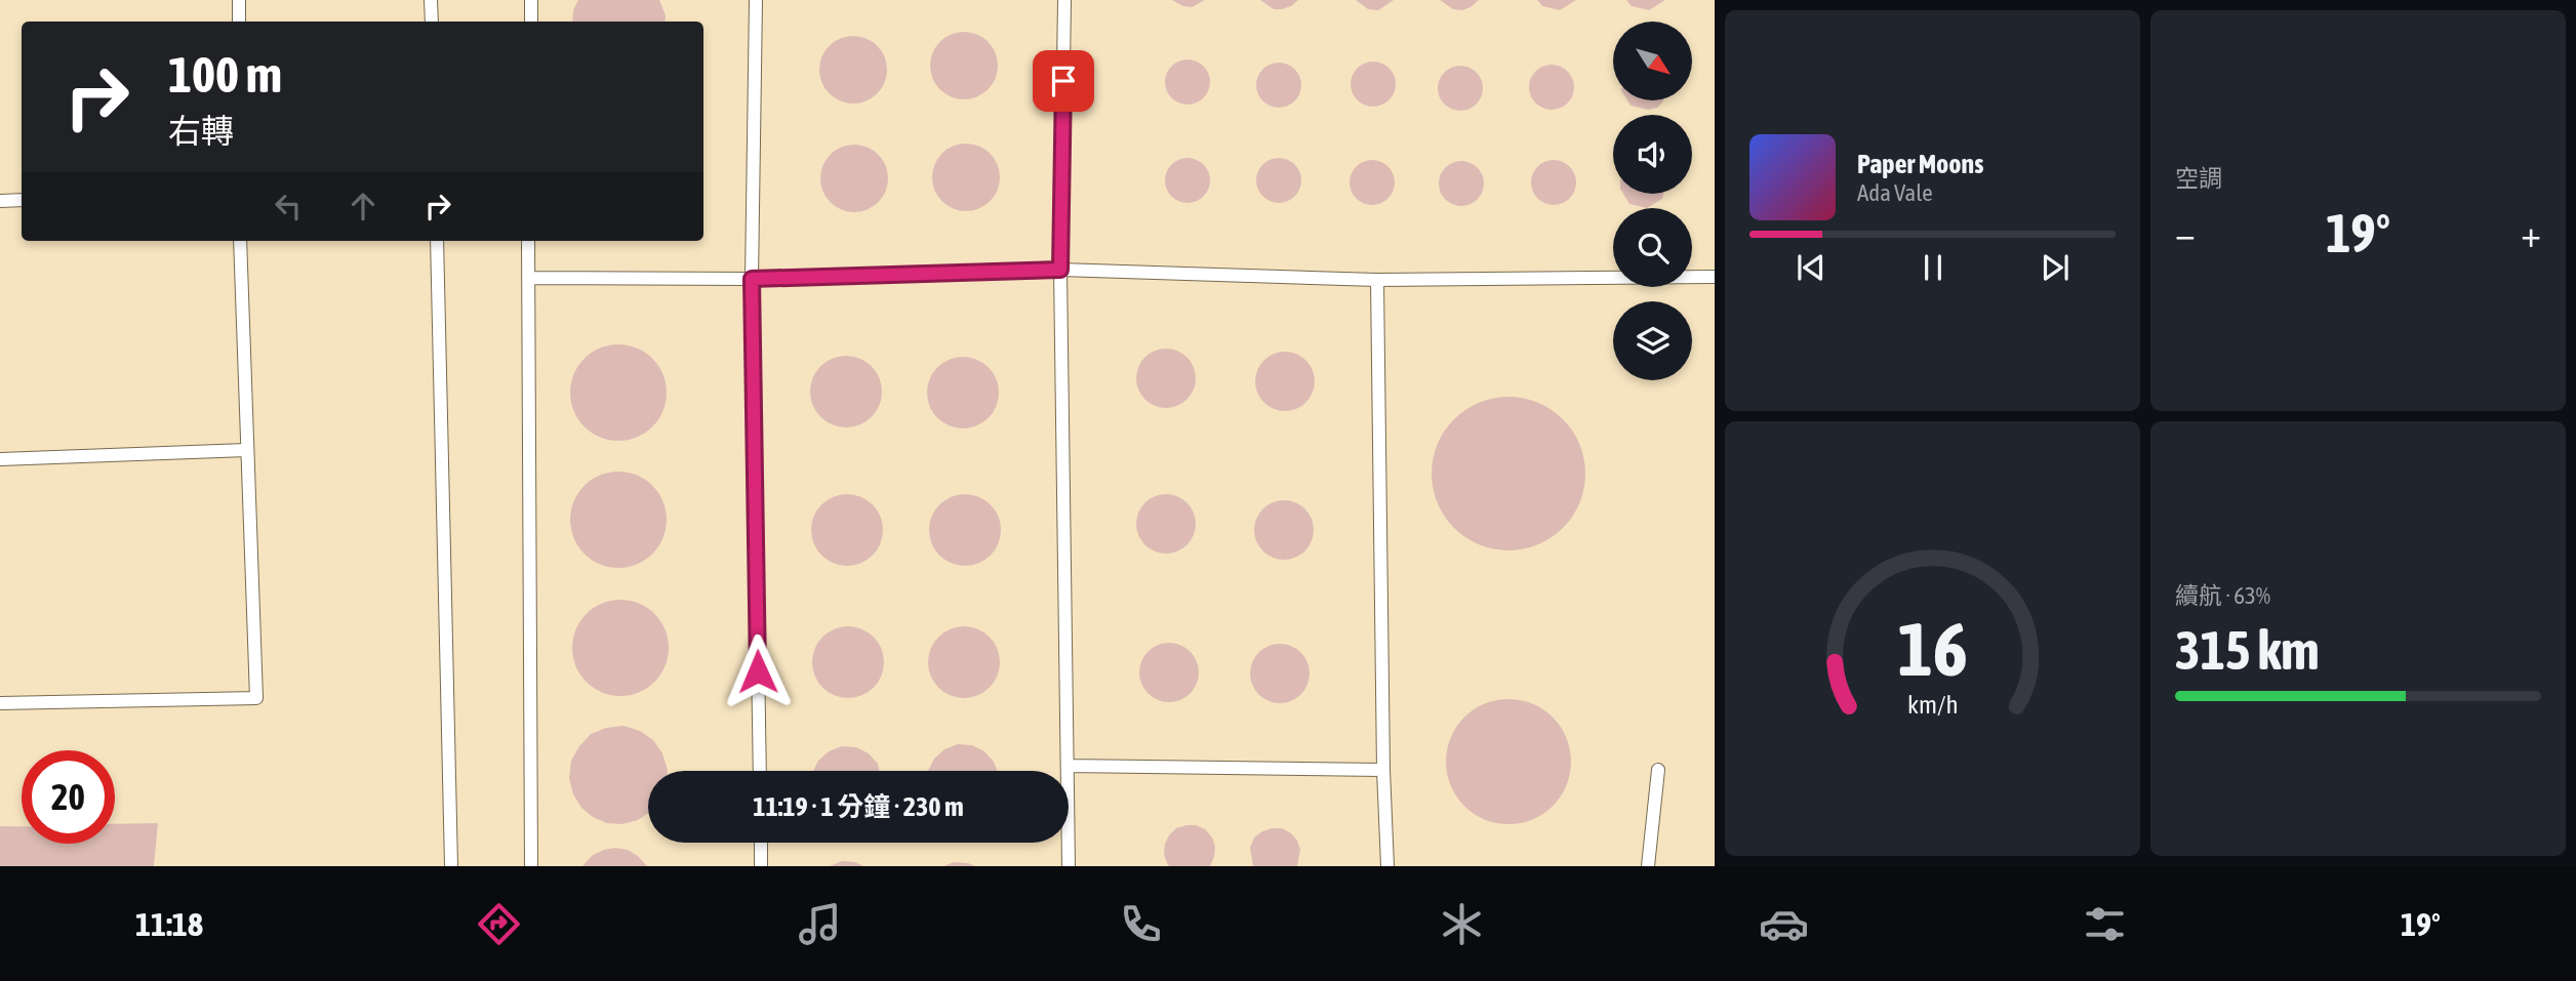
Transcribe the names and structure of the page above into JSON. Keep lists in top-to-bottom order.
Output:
{
  "north": "bottom right",
  "page": {
    "tile": [
      "空調",
      ["續航 · 63%", "315 km"]
    ],
    "turn": ["100 m", "右轉"],
    "song": ["Paper Moons", "Ada Vale"],
    "heat": ["−", "19°", "+"],
    "limit": "20",
    "trip": "11:19 · 1 分鐘 · 230 m",
    "tabs": ["11:18", "19°"],
    "gauge": ["16", "km/h"]
  }
}
